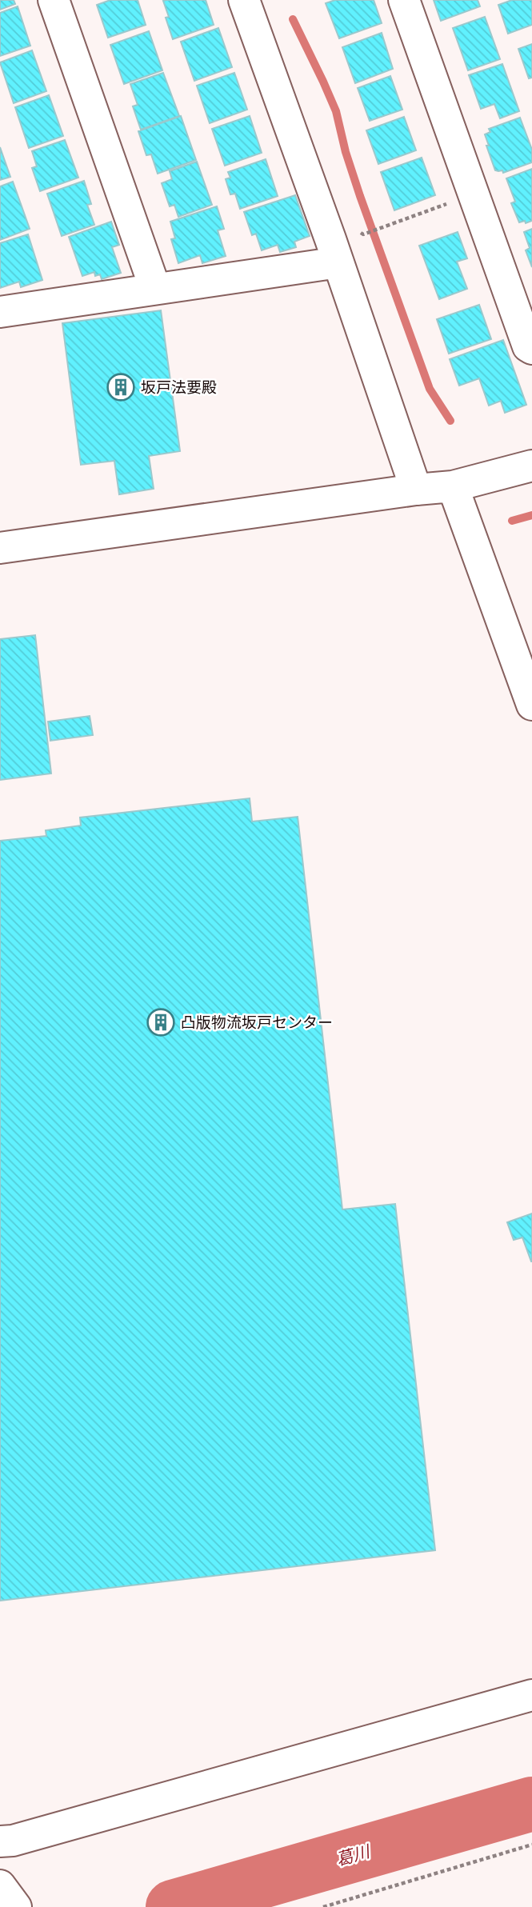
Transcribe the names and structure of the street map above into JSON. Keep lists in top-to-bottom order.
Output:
{
  "water": ["葛川"],
  "places": {
    "building": ["坂戸法要殿", "凸版物流坂戸センター"]
  }
}
